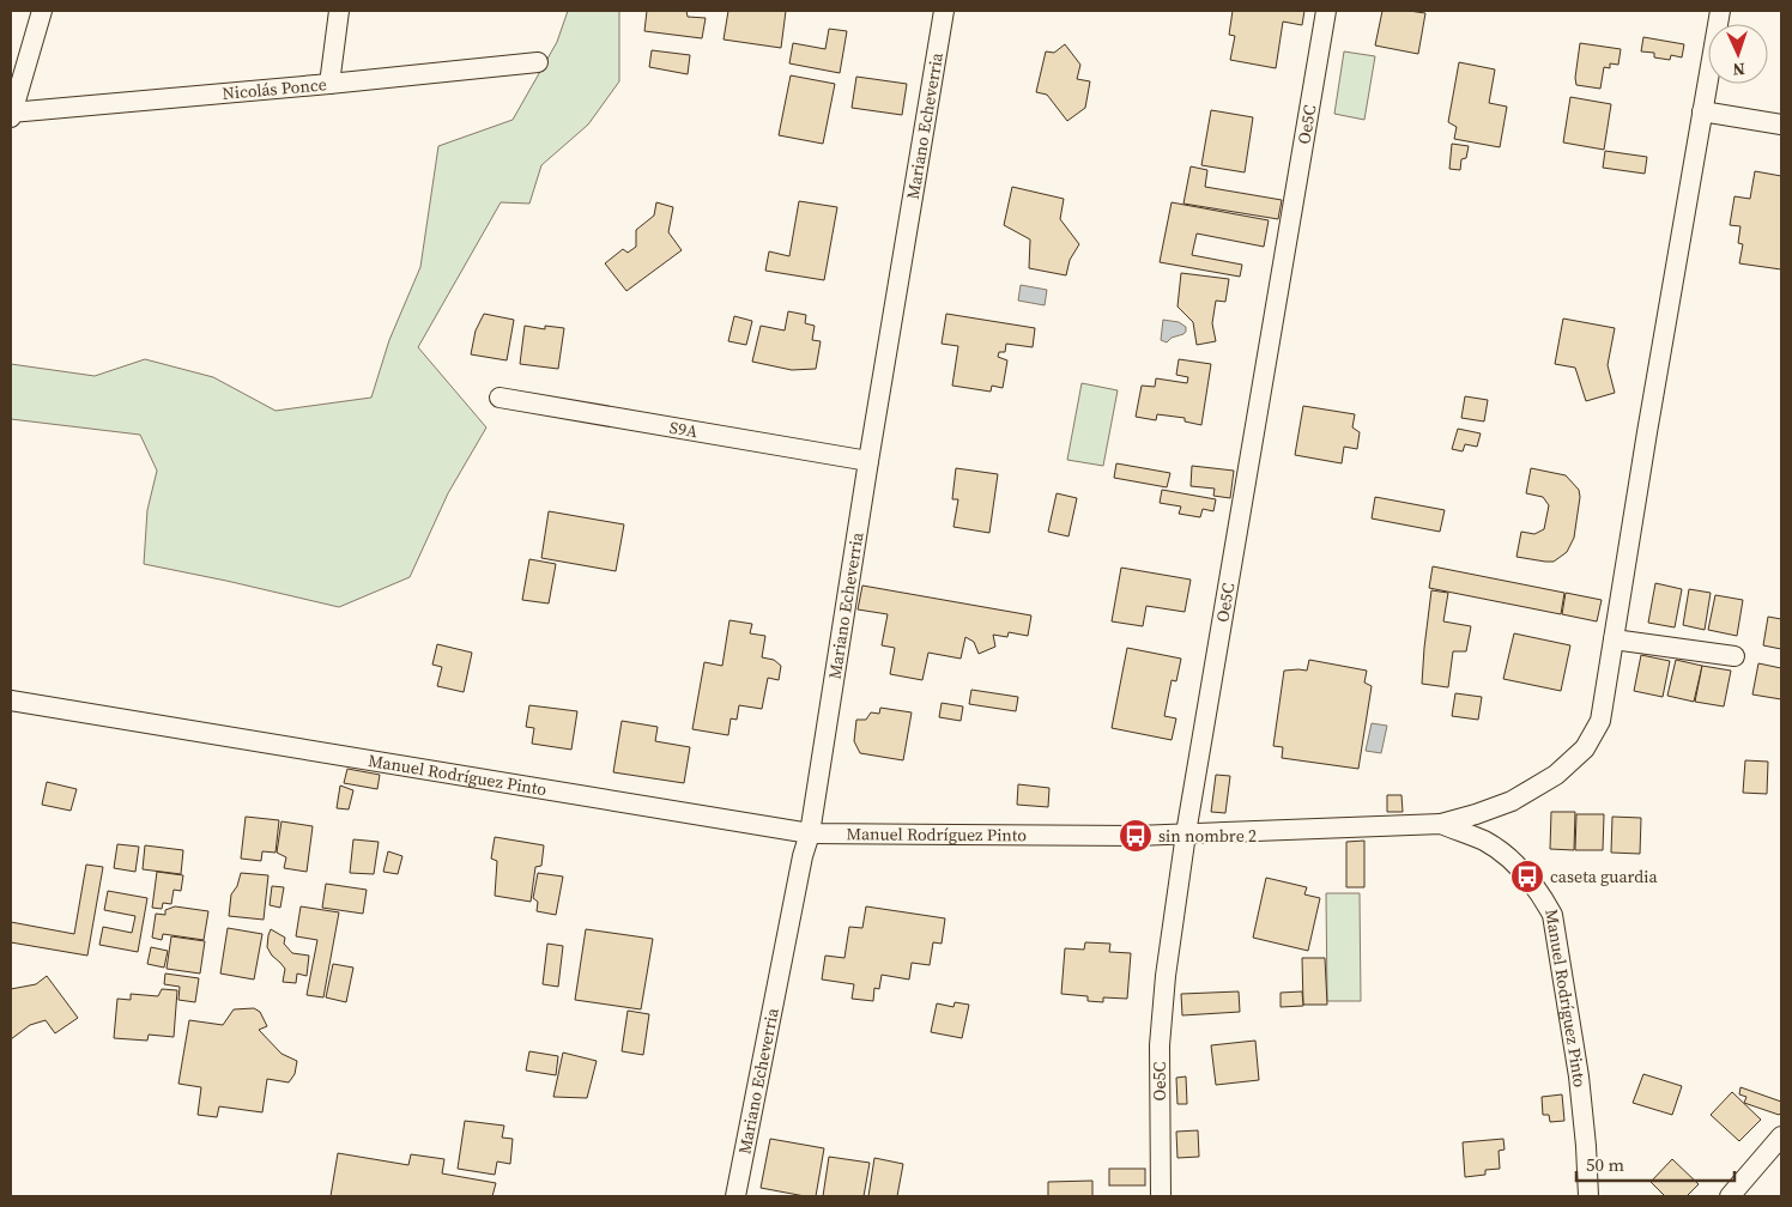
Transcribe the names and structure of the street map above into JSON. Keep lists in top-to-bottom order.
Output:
{
  "streets": {
    "street": [
      "Nicolás Ponce",
      "Oe5C",
      "Mariano Echeverria",
      "S9A",
      "Manuel Rodríguez Pinto"
    ]
  },
  "crossings": [
    ["Oe5C", "Manuel Rodríguez Pinto"],
    ["Mariano Echeverria", "S9A"],
    ["Mariano Echeverria", "Manuel Rodríguez Pinto"]
  ],
  "places": {
    "bus stop": ["sin nombre 2", "caseta guardia"]
  },
  "scale_bar": "50 m",
  "north": "bottom"
}
